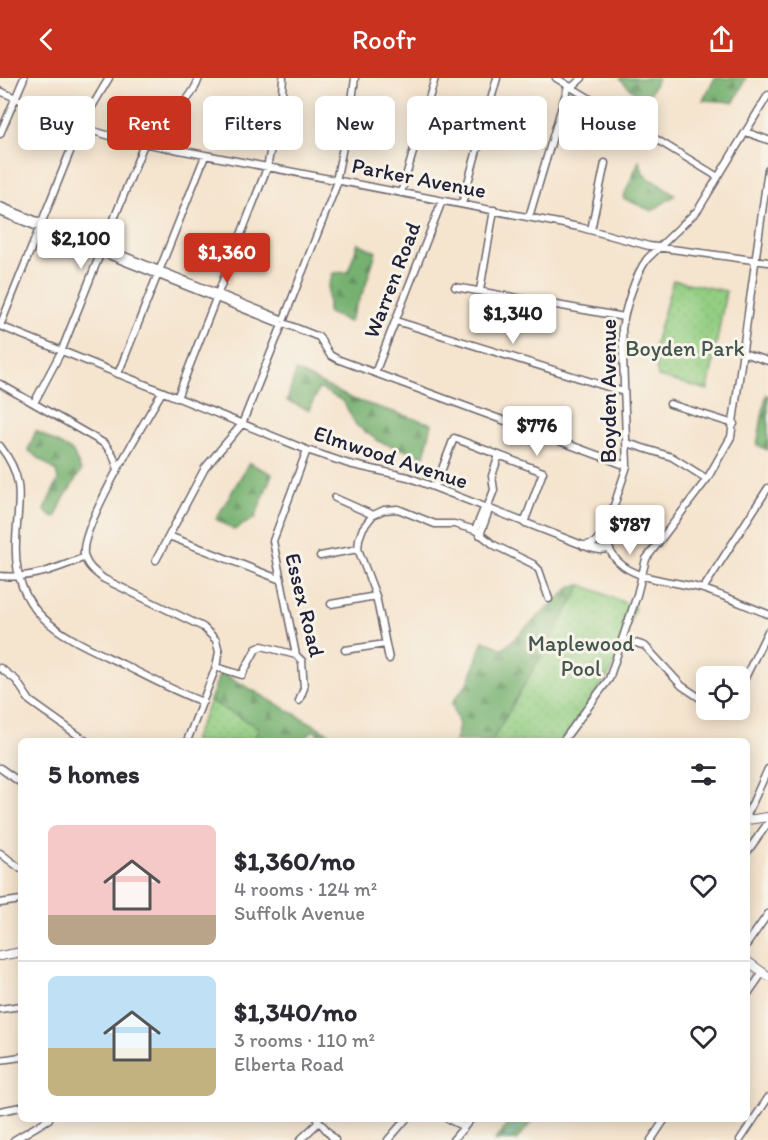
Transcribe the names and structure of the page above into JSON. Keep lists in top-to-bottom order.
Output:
{
  "streets": {
    "street": [
      "Parker Avenue",
      "Warren Road",
      "Boyden Avenue",
      "Elmwood Avenue",
      "Essex Road"
    ]
  },
  "crossings": [
    ["Parker Avenue", "Warren Road"],
    ["Parker Avenue", "Boyden Avenue"],
    ["Boyden Avenue", "Elmwood Avenue"],
    ["Elmwood Avenue", "Essex Road"]
  ],
  "parks": ["Boyden Park", "Maplewood Pool"],
  "page": {
    "header": "Roofr",
    "chip": [
      "Buy",
      "Rent",
      "Filters",
      "New",
      "Apartment",
      "House"
    ],
    "price": [
      "$2,100",
      "$1,360",
      "$1,340",
      "$776",
      "$787"
    ],
    "heading": "5 homes",
    "list": [
      {
        "name": "$1,360/mo",
        "note": "4 rooms · 124 m² · Suffolk Avenue"
      },
      {
        "name": "$1,340/mo",
        "note": "3 rooms · 110 m² · Elberta Road"
      }
    ]
  }
}
